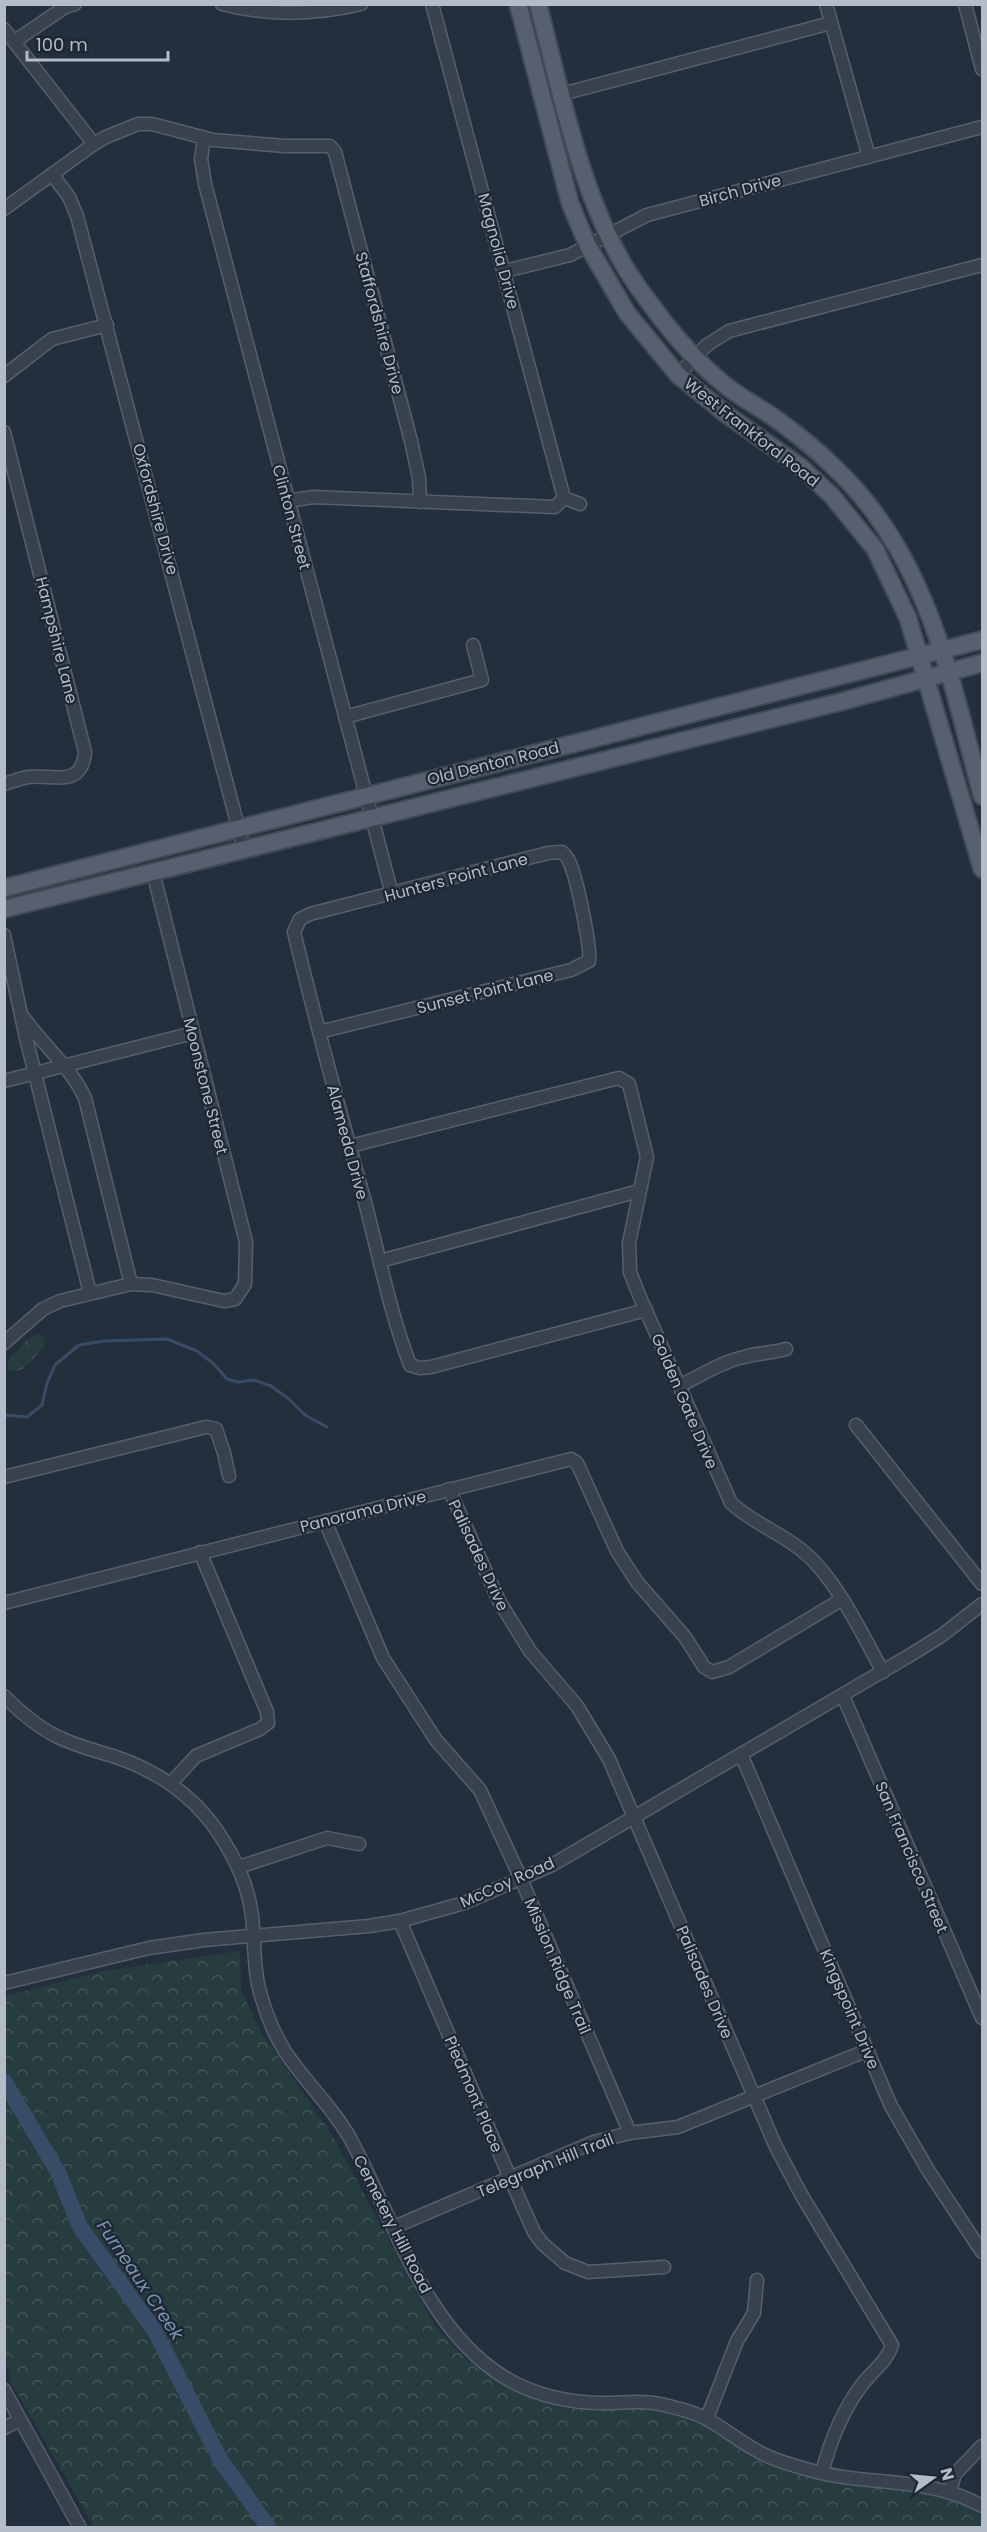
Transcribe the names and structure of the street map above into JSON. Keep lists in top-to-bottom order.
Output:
{
  "streets": {
    "main road": ["West Frankford Road", "Old Denton Road"],
    "street": [
      "Birch Drive",
      "Magnolia Drive",
      "Staffordshire Drive",
      "Oxfordshire Drive",
      "Clinton Street",
      "Hampshire Lane",
      "Hunters Point Lane",
      "Sunset Point Lane",
      "Moonstone Street",
      "Alameda Drive",
      "Golden Gate Drive",
      "Panorama Drive",
      "Palisades Drive",
      "San Francisco Street",
      "McCoy Road",
      "Mission Ridge Trail",
      "Kingspoint Drive",
      "Piedmont Place",
      "Telegraph Hill Trail",
      "Cemetery Hill Road"
    ]
  },
  "crossings": [
    ["Birch Drive", "Magnolia Drive"],
    ["Birch Drive", "West Frankford Road"],
    ["West Frankford Road", "Old Denton Road"],
    ["Oxfordshire Drive", "Old Denton Road"],
    ["Clinton Street", "Old Denton Road"],
    ["Clinton Street", "Hunters Point Lane"],
    ["Old Denton Road", "Moonstone Street"],
    ["Hunters Point Lane", "Sunset Point Lane"],
    ["Hunters Point Lane", "Alameda Drive"],
    ["Sunset Point Lane", "Alameda Drive"],
    ["Alameda Drive", "Golden Gate Drive"],
    ["Golden Gate Drive", "Panorama Drive"],
    ["Golden Gate Drive", "McCoy Road"],
    ["Panorama Drive", "Palisades Drive"],
    ["Panorama Drive", "Mission Ridge Trail"],
    ["Palisades Drive", "McCoy Road"],
    ["Palisades Drive", "Telegraph Hill Trail"],
    ["Palisades Drive", "Cemetery Hill Road"],
    ["San Francisco Street", "McCoy Road"],
    ["McCoy Road", "Mission Ridge Trail"],
    ["McCoy Road", "Kingspoint Drive"],
    ["McCoy Road", "Piedmont Place"],
    ["McCoy Road", "Cemetery Hill Road"],
    ["Mission Ridge Trail", "Telegraph Hill Trail"],
    ["Kingspoint Drive", "Telegraph Hill Trail"],
    ["Piedmont Place", "Telegraph Hill Trail"],
    ["Telegraph Hill Trail", "Cemetery Hill Road"]
  ],
  "water": ["Furneaux Creek"],
  "scale_bar": "100 m",
  "north": "right"
}
